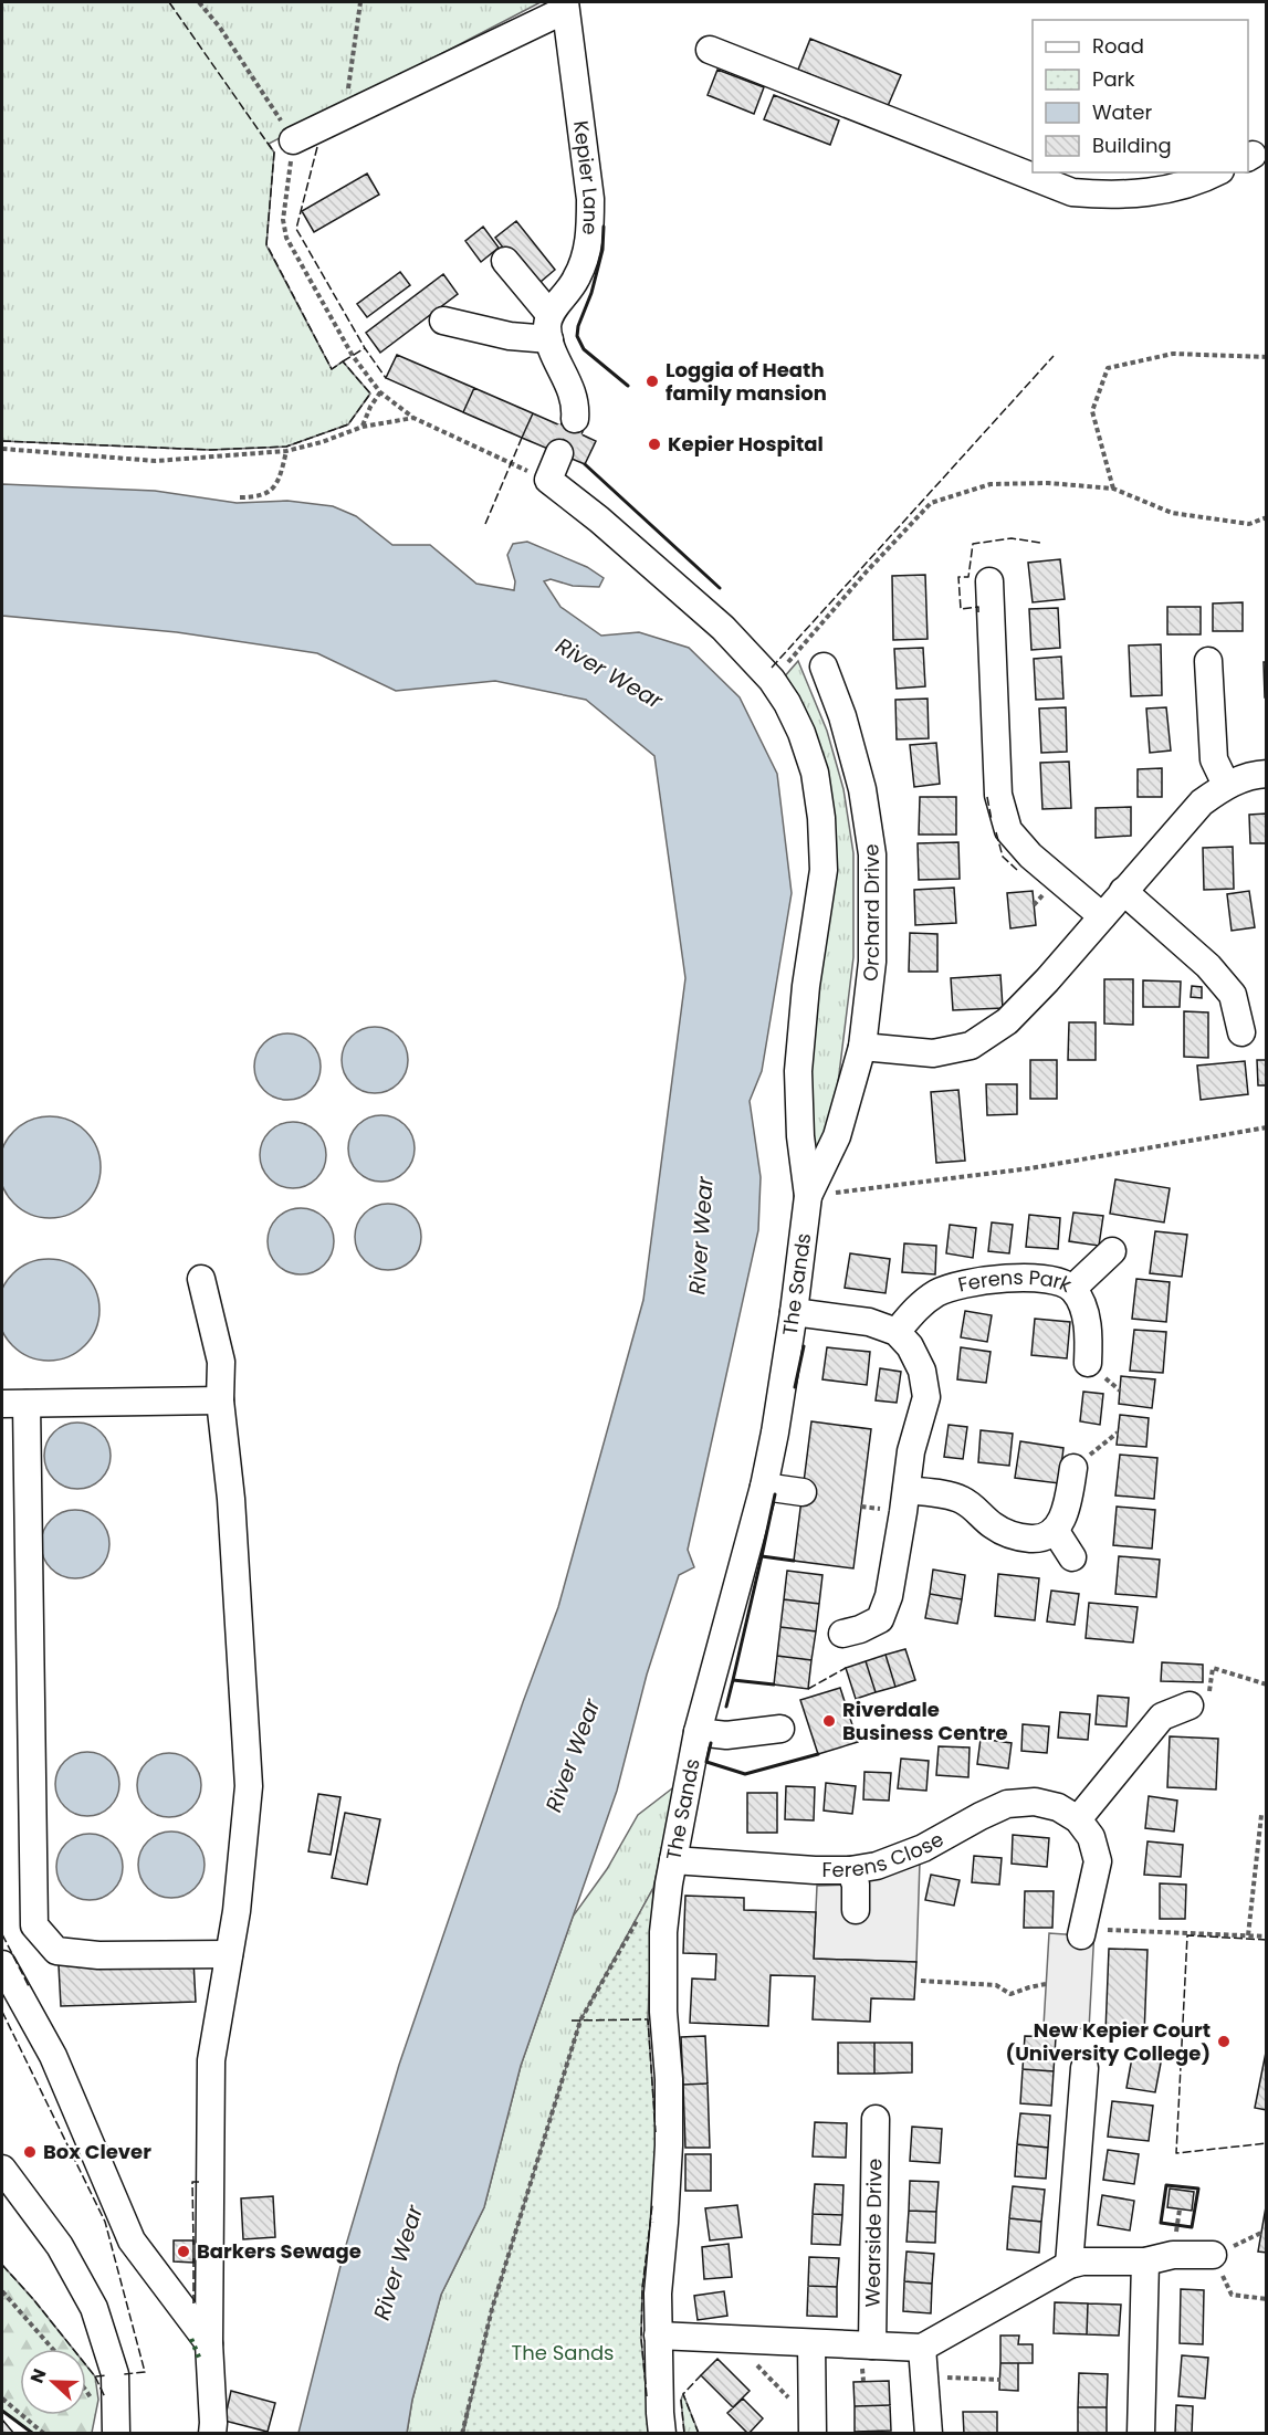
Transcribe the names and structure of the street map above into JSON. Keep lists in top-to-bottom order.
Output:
{
  "streets": {
    "street": [
      "Kepier Lane",
      "Orchard Drive",
      "The Sands",
      "Ferens Park",
      "Ferens Close",
      "Wearside Drive"
    ]
  },
  "crossings": [
    ["Orchard Drive", "The Sands"],
    ["The Sands", "Ferens Close"]
  ],
  "water": ["River Wear"],
  "parks": ["The Sands"],
  "places": [
    "Loggia of Heath family mansion",
    "Kepier Hospital",
    "Riverdale Business Centre",
    "New Kepier Court (University College)",
    "Box Clever",
    "Barkers Sewage"
  ],
  "legend": [
    "Road",
    "Park",
    "Water",
    "Building"
  ],
  "north": "left"
}
